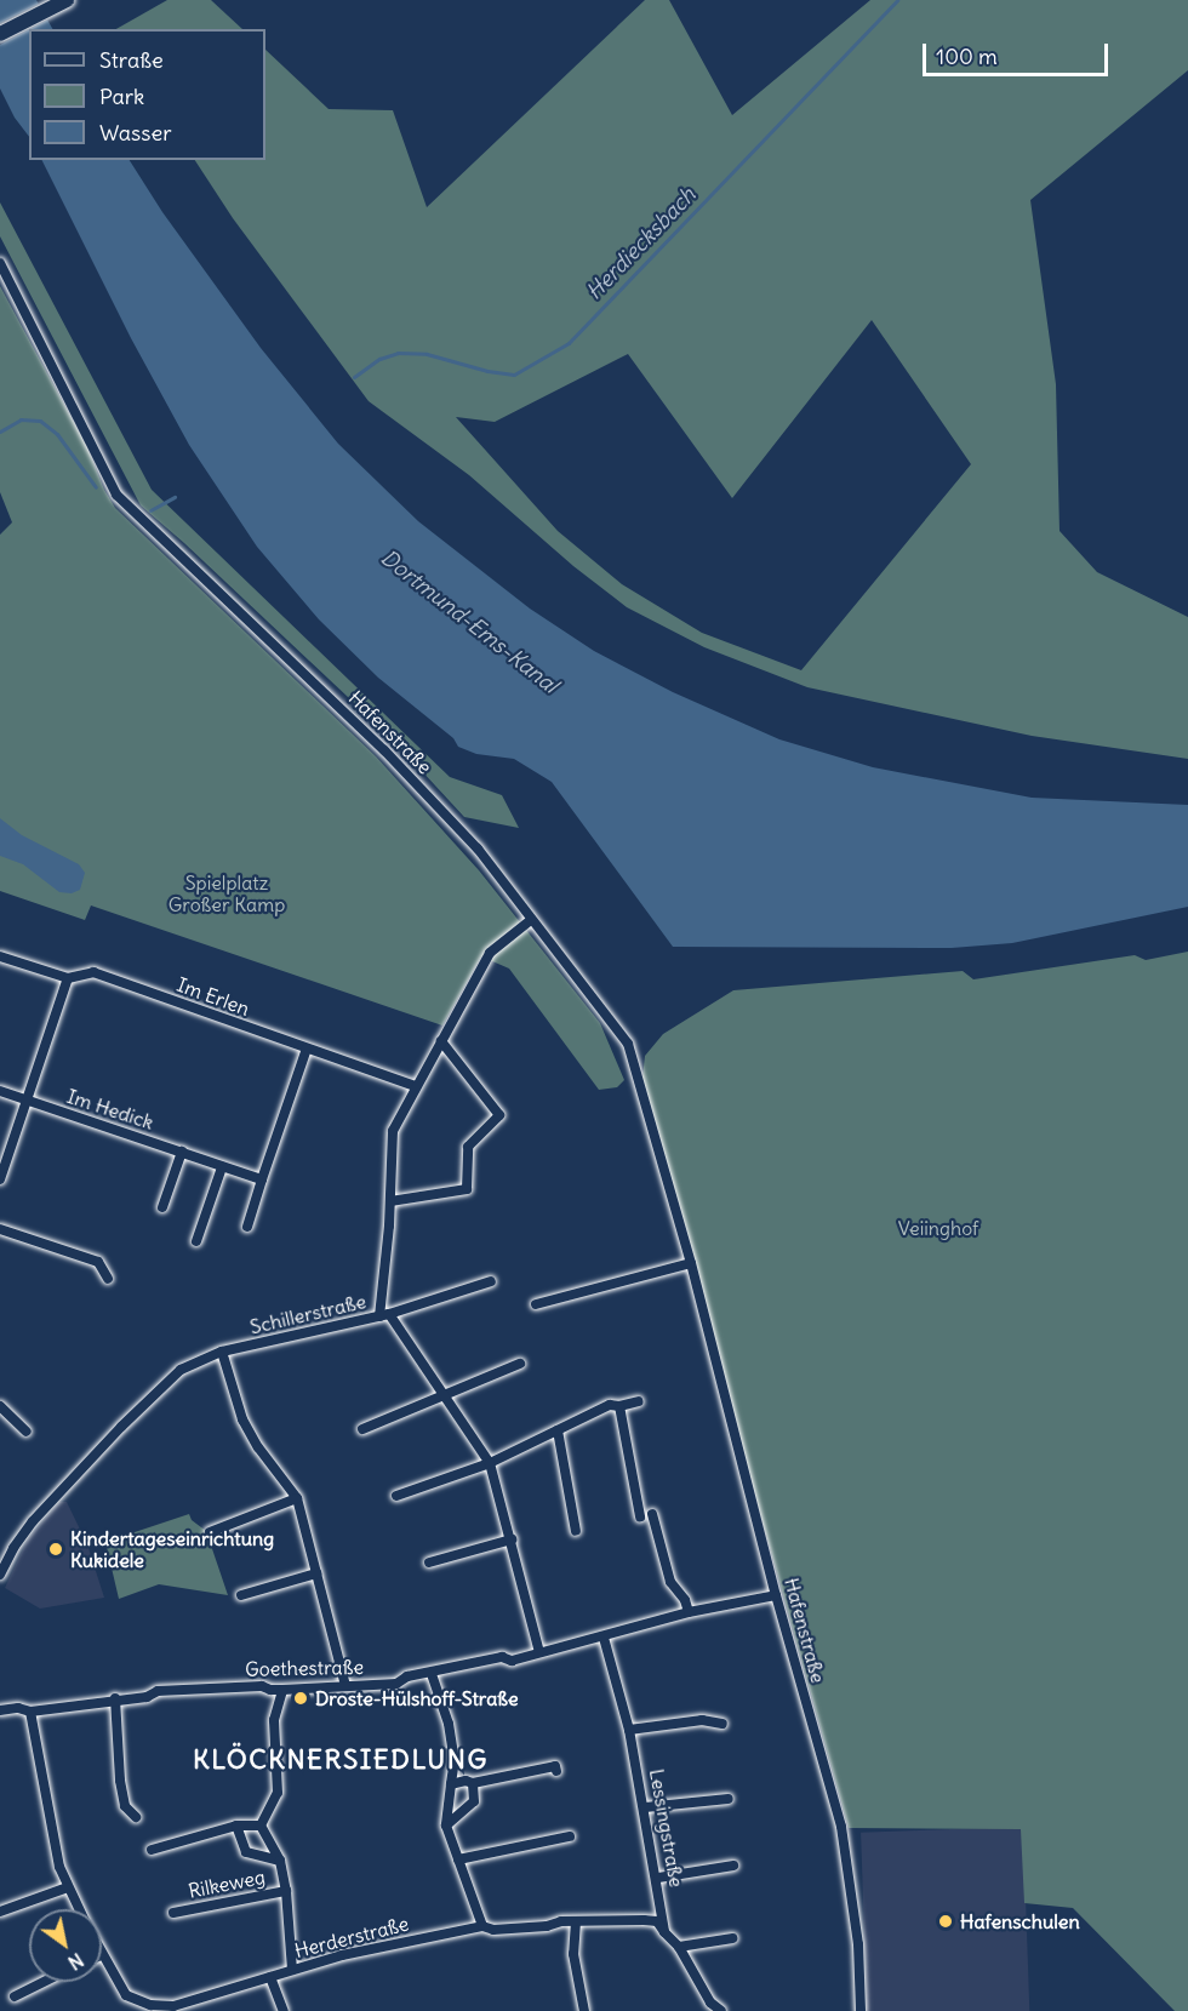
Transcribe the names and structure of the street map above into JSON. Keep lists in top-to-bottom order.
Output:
{
  "streets": {
    "street": [
      "Hafenstraße",
      "Im Erlen",
      "Im Hedick",
      "Schillerstraße",
      "Goethestraße",
      "Lessingstraße",
      "Rilkeweg",
      "Herderstraße"
    ]
  },
  "crossings": [
    ["Hafenstraße", "Goethestraße"],
    ["Schillerstraße", "Goethestraße"],
    ["Goethestraße", "Lessingstraße"],
    ["Goethestraße", "Herderstraße"],
    ["Lessingstraße", "Herderstraße"]
  ],
  "districts": ["KLÖCKNERSIEDLUNG"],
  "water": ["Herdiecksbach", "Dortmund-Ems-Kanal"],
  "parks": ["Spielplatz Großer Kamp", "Veiinghof"],
  "places": ["Kindertageseinrichtung Kukidele", "Droste-Hülshoff-Straße", "Hafenschulen"],
  "legend": ["Straße", "Park", "Wasser"],
  "scale_bar": "100 m",
  "north": "bottom right"
}
